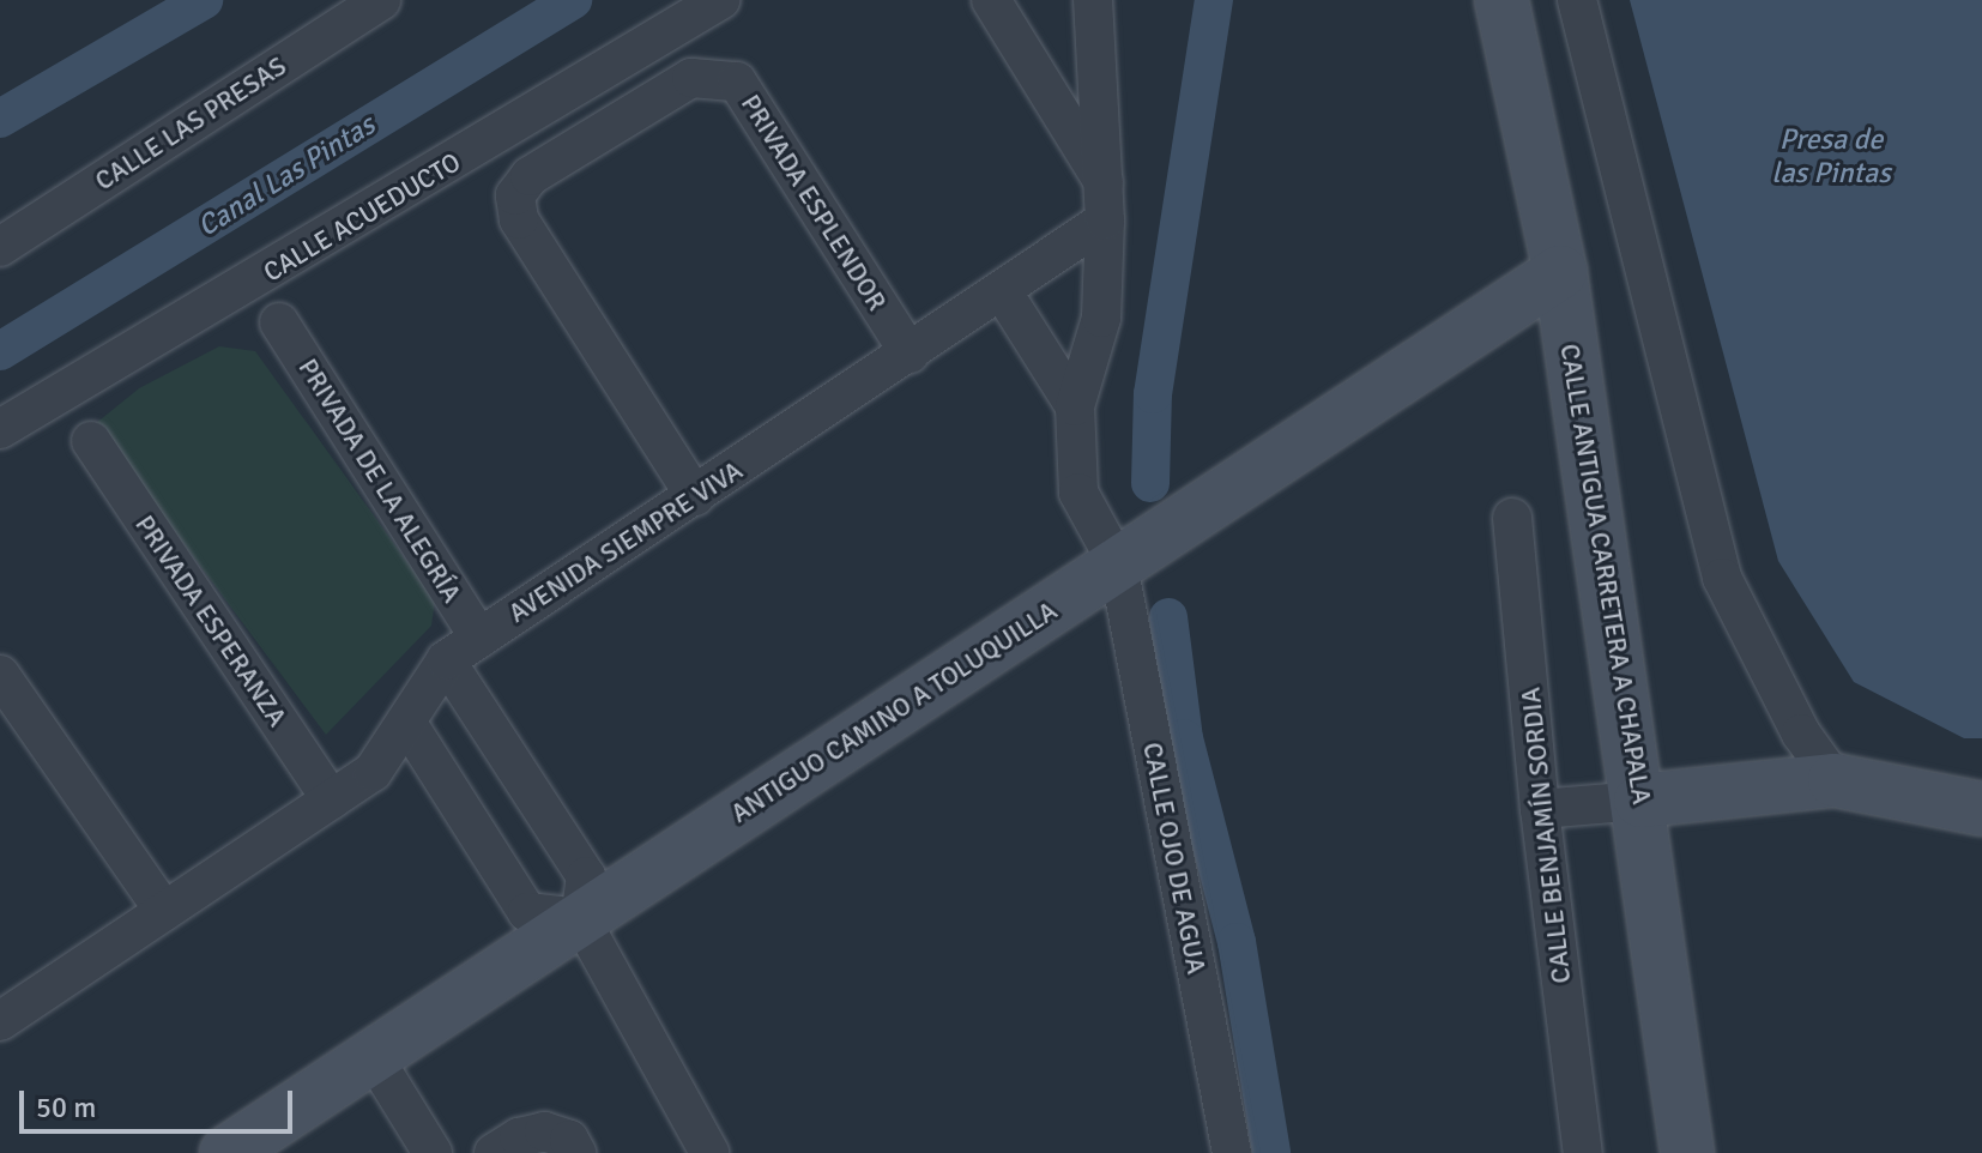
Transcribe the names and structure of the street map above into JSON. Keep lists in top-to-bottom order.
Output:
{
  "streets": {
    "street": [
      "CALLE LAS PRESAS",
      "PRIVADA ESPLENDOR",
      "CALLE ACUEDUCTO",
      "PRIVADA DE LA ALEGRÍA",
      "AVENIDA SIEMPRE VIVA",
      "CALLE ANTIGUA CARRETERA A CHAPALA",
      "PRIVADA ESPERANZA",
      "ANTIGUO CAMINO A TOLUQUILLA",
      "CALLE BENJAMÍN SORDIA",
      "CALLE OJO DE AGUA"
    ]
  },
  "crossings": [
    ["PRIVADA ESPLENDOR", "AVENIDA SIEMPRE VIVA"],
    ["PRIVADA DE LA ALEGRÍA", "AVENIDA SIEMPRE VIVA"],
    ["AVENIDA SIEMPRE VIVA", "PRIVADA ESPERANZA"],
    ["CALLE ANTIGUA CARRETERA A CHAPALA", "ANTIGUO CAMINO A TOLUQUILLA"],
    ["ANTIGUO CAMINO A TOLUQUILLA", "CALLE OJO DE AGUA"]
  ],
  "water": ["Presa de las Pintas", "Canal Las Pintas"],
  "scale_bar": "50 m"
}
